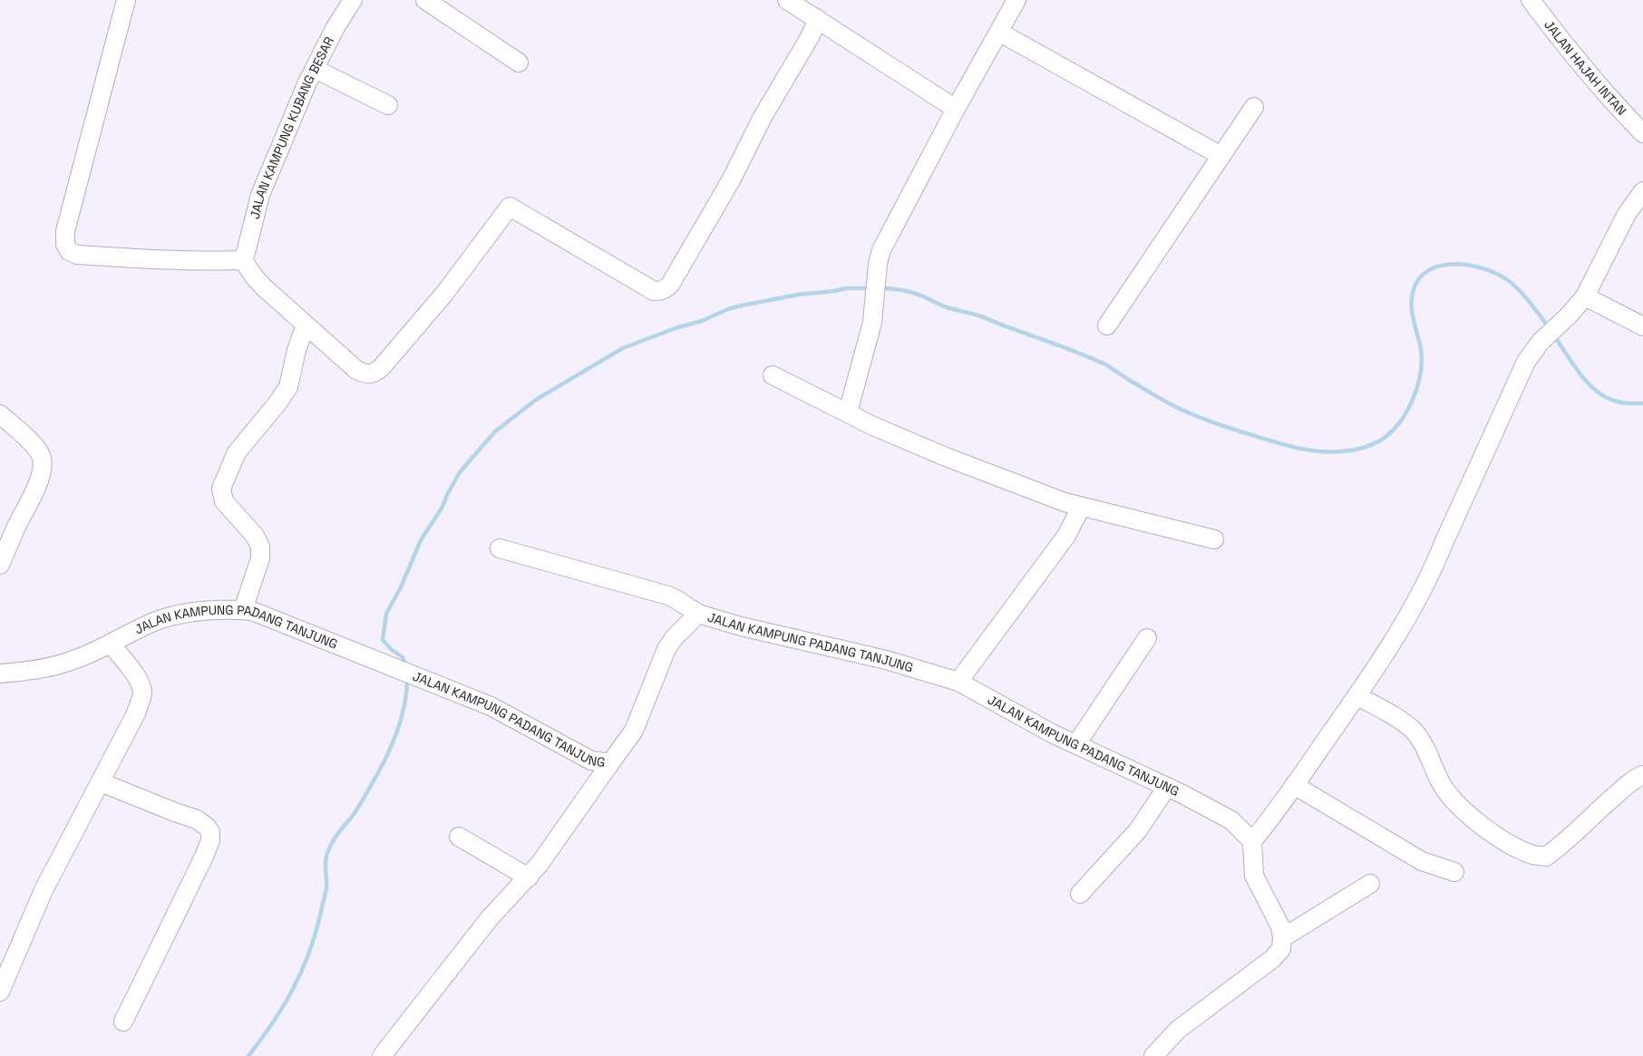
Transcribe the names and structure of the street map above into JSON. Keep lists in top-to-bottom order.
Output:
{
  "streets": {
    "street": ["JALAN HAJAH INTAN", "JALAN KAMPUNG KUBANG BESAR", "JALAN KAMPUNG PADANG TANJUNG"]
  }
}
